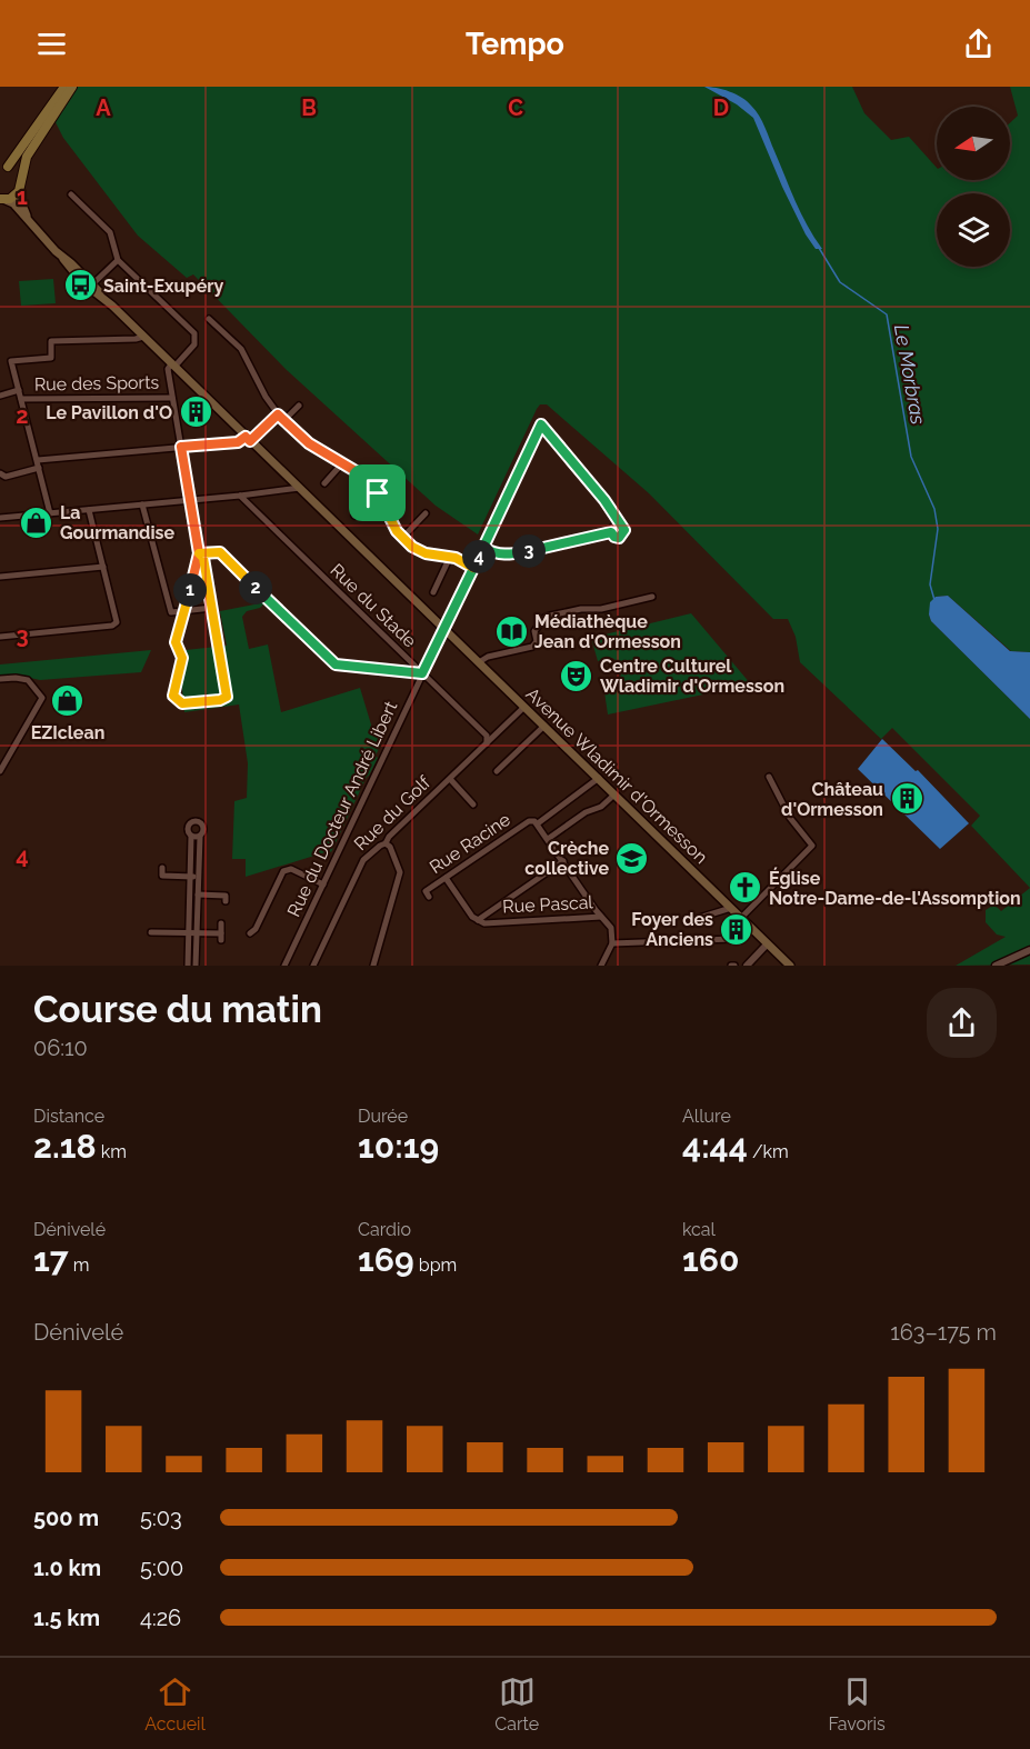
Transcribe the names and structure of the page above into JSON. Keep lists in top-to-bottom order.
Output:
{
  "streets": {
    "main road": ["Avenue Wladimir d'Ormesson"],
    "street": [
      "Rue des Sports",
      "Rue du Stade",
      "Rue du Docteur André Libert",
      "Rue du Golf",
      "Rue Racine",
      "Rue Pascal"
    ]
  },
  "crossings": [
    ["Rue du Stade", "Rue du Docteur André Libert"],
    ["Rue du Stade", "Rue du Golf"],
    ["Avenue Wladimir d'Ormesson", "Rue du Docteur André Libert"],
    ["Avenue Wladimir d'Ormesson", "Rue du Golf"],
    ["Avenue Wladimir d'Ormesson", "Rue Racine"],
    ["Rue Racine", "Rue Pascal"]
  ],
  "water": ["Le Morbras"],
  "places": {
    "bus stop": ["Saint-Exupéry"],
    "building": ["Le Pavillon d'O", "Château d'Ormesson", "Foyer des Anciens"],
    "shop": ["La Gourmandise", "EZIclean"],
    "library": ["Médiathèque Jean d'Ormesson"],
    "theatre": ["Centre Culturel Wladimir d'Ormesson"],
    "school or university": ["Crèche collective"],
    "church": ["Église Notre-Dame-de-l'Assomption"]
  },
  "north": "left",
  "page": {
    "header": "Tempo",
    "pins": [
      "3",
      "4",
      "2",
      "1"
    ],
    "heading": ["Course du matin", "06:10"],
    "stats": [
      ["Distance", "2.18 km"],
      ["Durée", "10:19"],
      ["Allure", "4:44 /km"],
      ["Dénivelé", "17 m"],
      ["Cardio", "169 bpm"],
      ["kcal", "160"]
    ],
    "chart": ["Dénivelé", "163–175 m"],
    "list": [
      {
        "name": "500 m",
        "note": "5:03"
      },
      {
        "name": "1.0 km",
        "note": "5:00"
      },
      {
        "name": "1.5 km",
        "note": "4:26"
      }
    ],
    "tabs": ["Accueil", "Carte", "Favoris"]
  },
  "grid": {
    "columns": [
      "A",
      "B",
      "C",
      "D"
    ],
    "rows": [
      "1",
      "2",
      "3",
      "4"
    ]
  }
}
